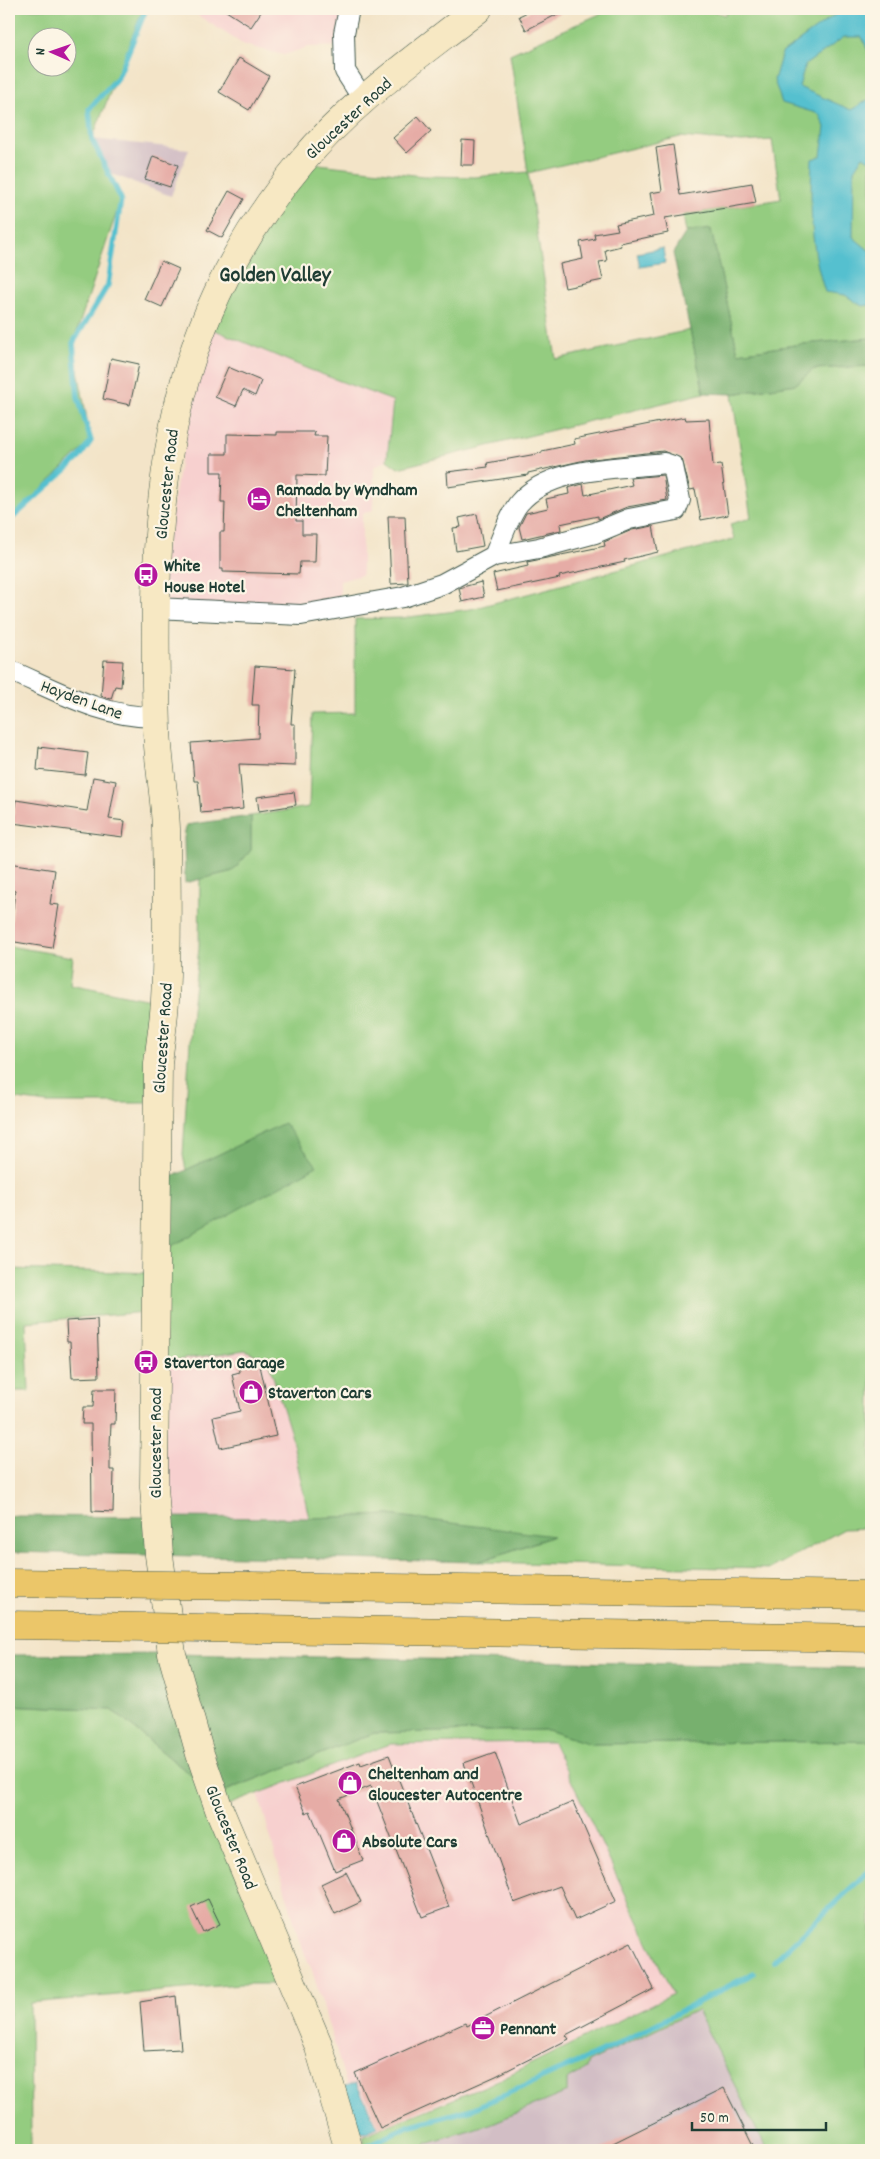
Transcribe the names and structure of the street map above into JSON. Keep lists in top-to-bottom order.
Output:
{
  "streets": {
    "main road": ["Gloucester Road"],
    "street": ["Hayden Lane"]
  },
  "crossings": [
    ["Gloucester Road", "Hayden Lane"]
  ],
  "districts": ["Golden Valley"],
  "places": {
    "hotel": ["Ramada by Wyndham Cheltenham"],
    "bus stop": ["White House Hotel", "Staverton Garage"],
    "shop": ["Staverton Cars", "Cheltenham and Gloucester Autocentre", "Absolute Cars"],
    "office": ["Pennant"]
  },
  "scale_bar": "50 m",
  "north": "left"
}
